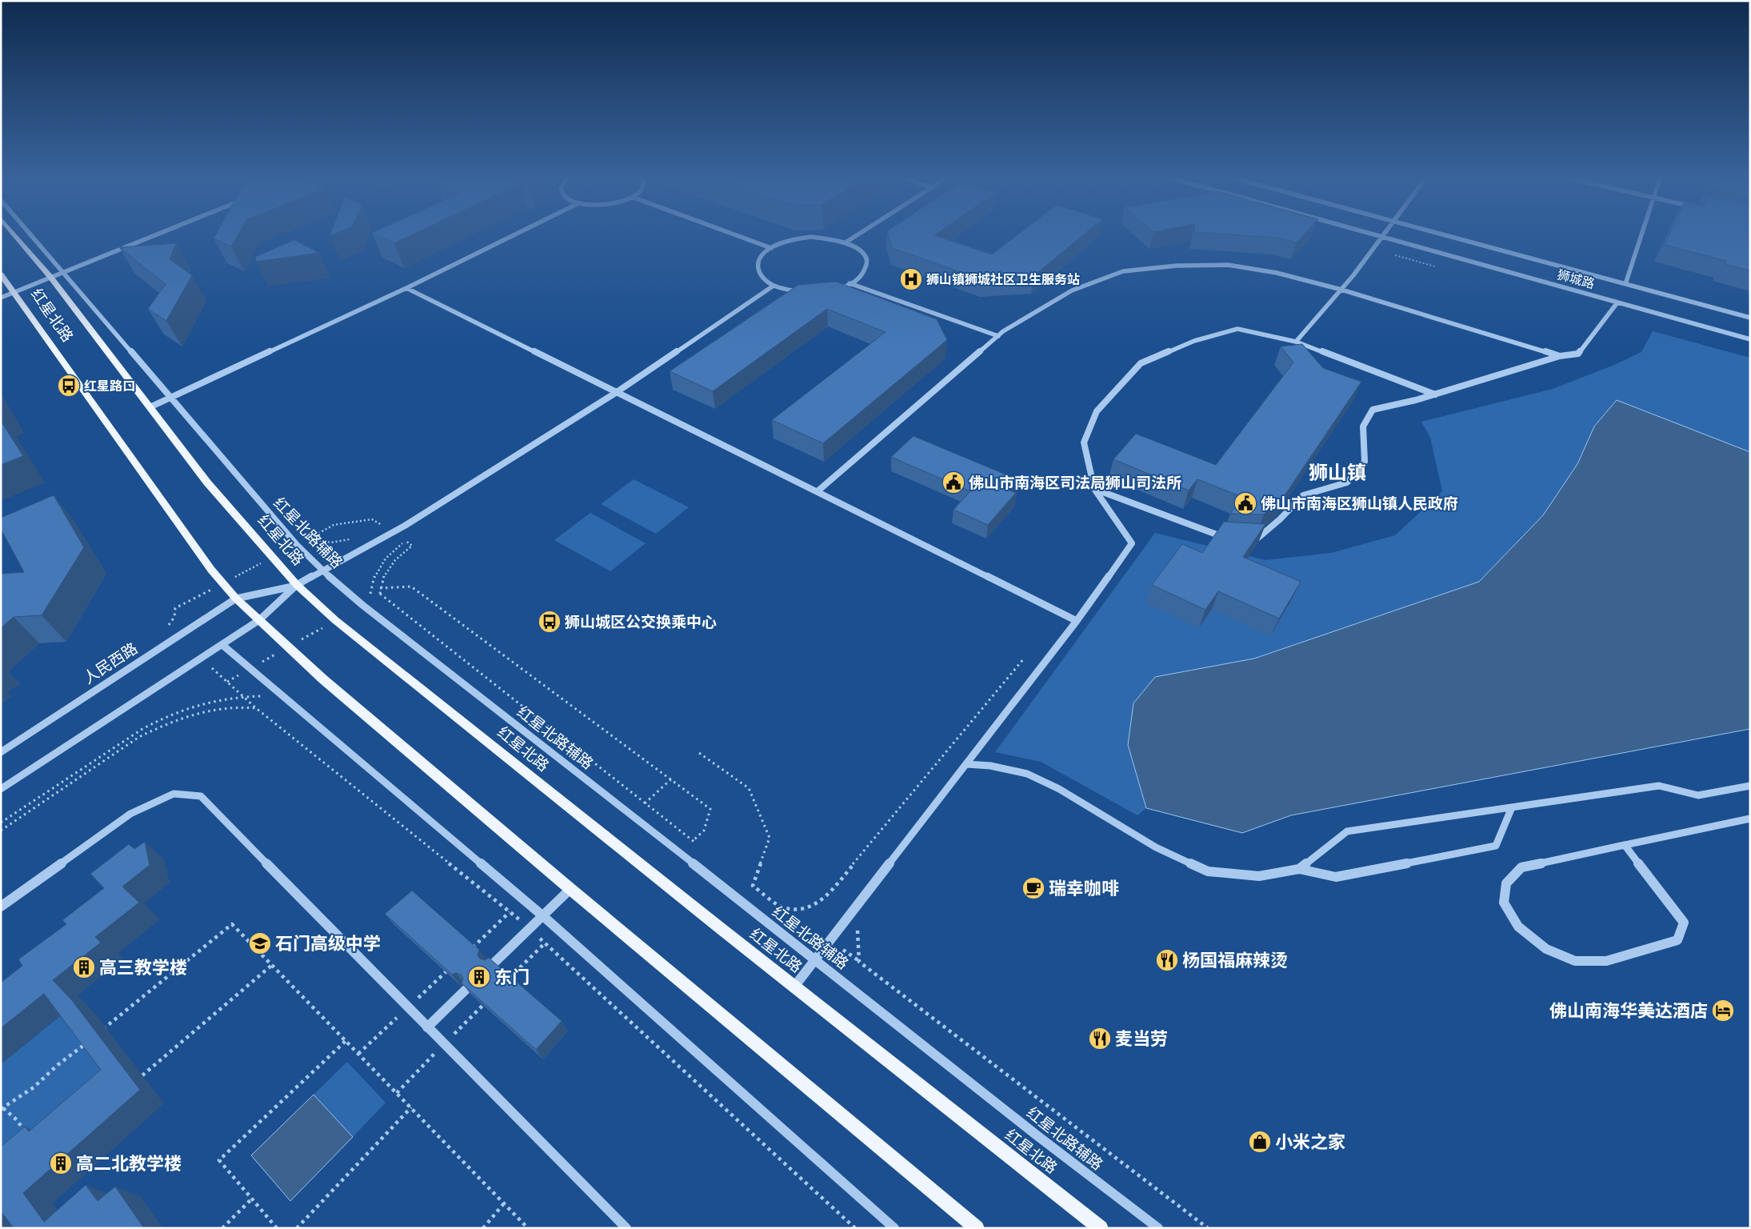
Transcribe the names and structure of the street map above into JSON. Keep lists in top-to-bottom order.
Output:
{
  "streets": {
    "main road": ["红星北路"],
    "street": ["狮城路", "红星北路辅路", "人民西路"]
  },
  "crossings": [
    ["红星北路", "人民西路"]
  ],
  "districts": ["狮山镇"],
  "places": {
    "hospital": ["狮山镇狮城社区卫生服务站"],
    "bus stop": ["红星路口", "狮山城区公交换乘中心"],
    "public building": ["佛山市南海区司法局狮山司法所", "佛山市南海区狮山镇人民政府"],
    "cafe": ["瑞幸咖啡"],
    "school or university": ["石门高级中学"],
    "restaurant": ["杨国福麻辣烫", "麦当劳"],
    "building": ["高三教学楼", "东门", "高二北教学楼"],
    "hotel": ["佛山南海华美达酒店"],
    "shop": ["小米之家"]
  }
}
